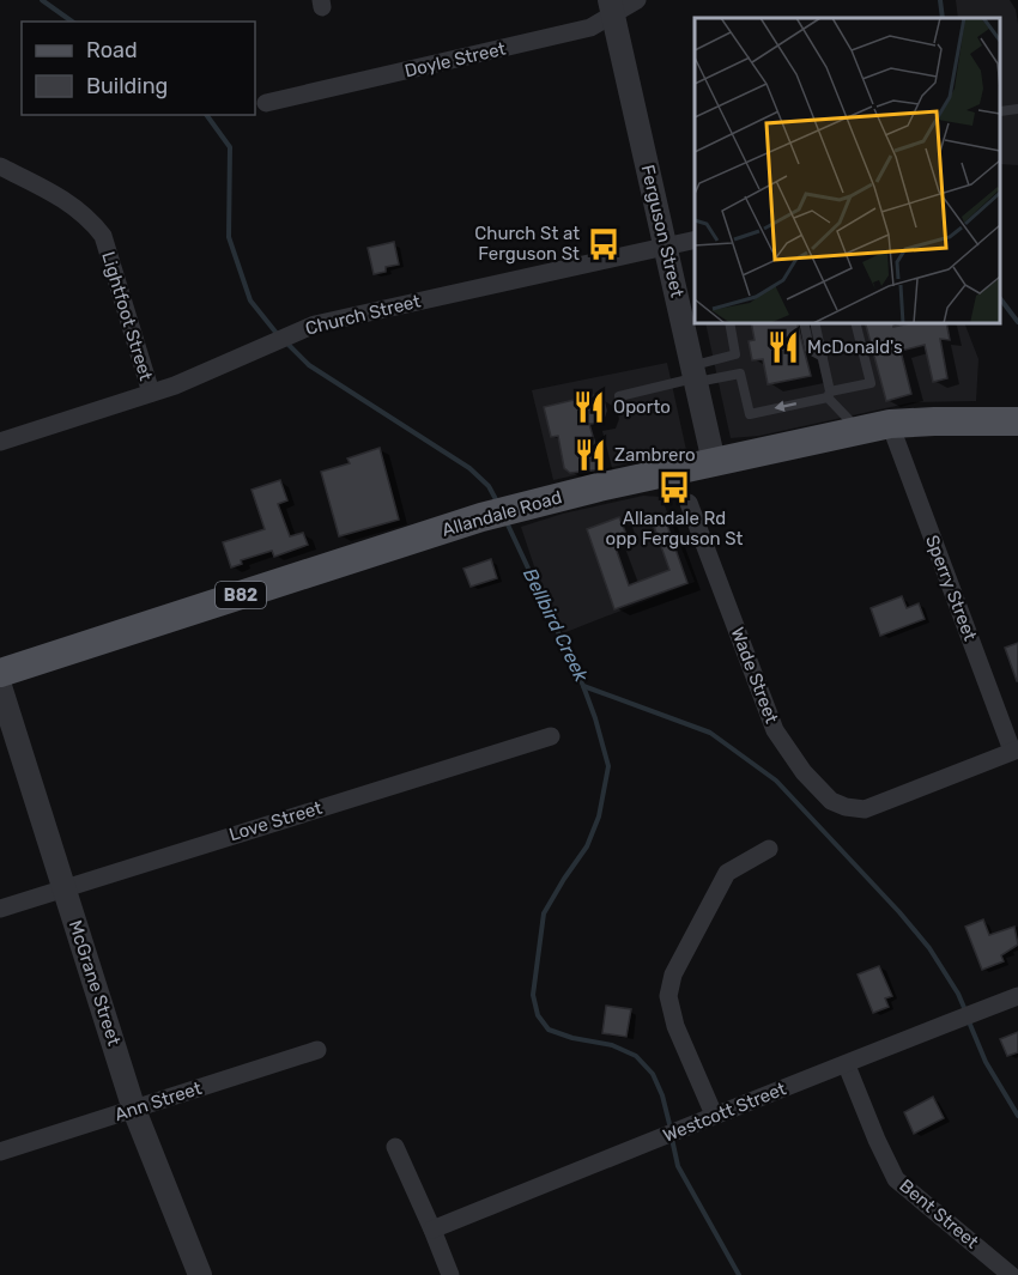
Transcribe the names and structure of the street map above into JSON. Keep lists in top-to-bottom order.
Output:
{
  "streets": {
    "main road": ["Allandale Road", "B82"],
    "street": [
      "Doyle Street",
      "Ferguson Street",
      "Church Street",
      "Lightfoot Street",
      "Sperry Street",
      "Wade Street",
      "Love Street",
      "McGrane Street",
      "Ann Street",
      "Westcott Street",
      "Bent Street"
    ]
  },
  "crossings": [
    ["Doyle Street", "Ferguson Street"],
    ["Ferguson Street", "Church Street"],
    ["Ferguson Street", "Allandale Road"],
    ["Church Street", "Lightfoot Street"],
    ["Allandale Road", "Sperry Street"],
    ["Sperry Street", "Wade Street"],
    ["Love Street", "McGrane Street"],
    ["McGrane Street", "Ann Street"],
    ["Westcott Street", "Bent Street"]
  ],
  "water": ["Bellbird Creek"],
  "places": {
    "bus stop": ["Church St at Ferguson St", "Allandale Rd opp Ferguson St"],
    "restaurant": ["McDonald's", "Oporto", "Zambrero"]
  },
  "legend": ["Road", "Building"]
}
